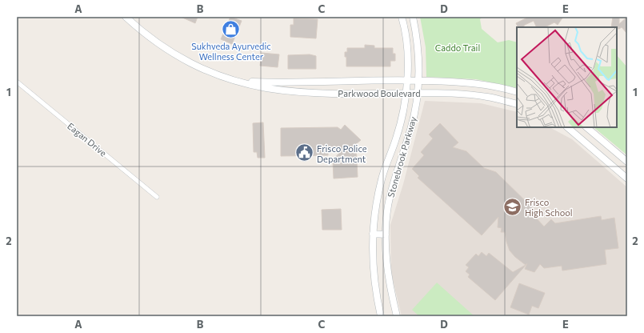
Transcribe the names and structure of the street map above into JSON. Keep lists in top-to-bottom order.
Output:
{
  "streets": {
    "main road": ["Parkwood Boulevard", "Stonebrook Parkway"],
    "street": ["Eagan Drive"]
  },
  "crossings": [
    ["Parkwood Boulevard", "Stonebrook Parkway"]
  ],
  "parks": ["Caddo Trail"],
  "places": {
    "shop": ["Sukhveda Ayurvedic Wellness Center"],
    "public building": ["Frisco Police Department"],
    "school or university": ["Frisco High School"]
  },
  "grid": {
    "columns": [
      "A",
      "B",
      "C",
      "D",
      "E"
    ],
    "rows": ["1", "2"]
  }
}
